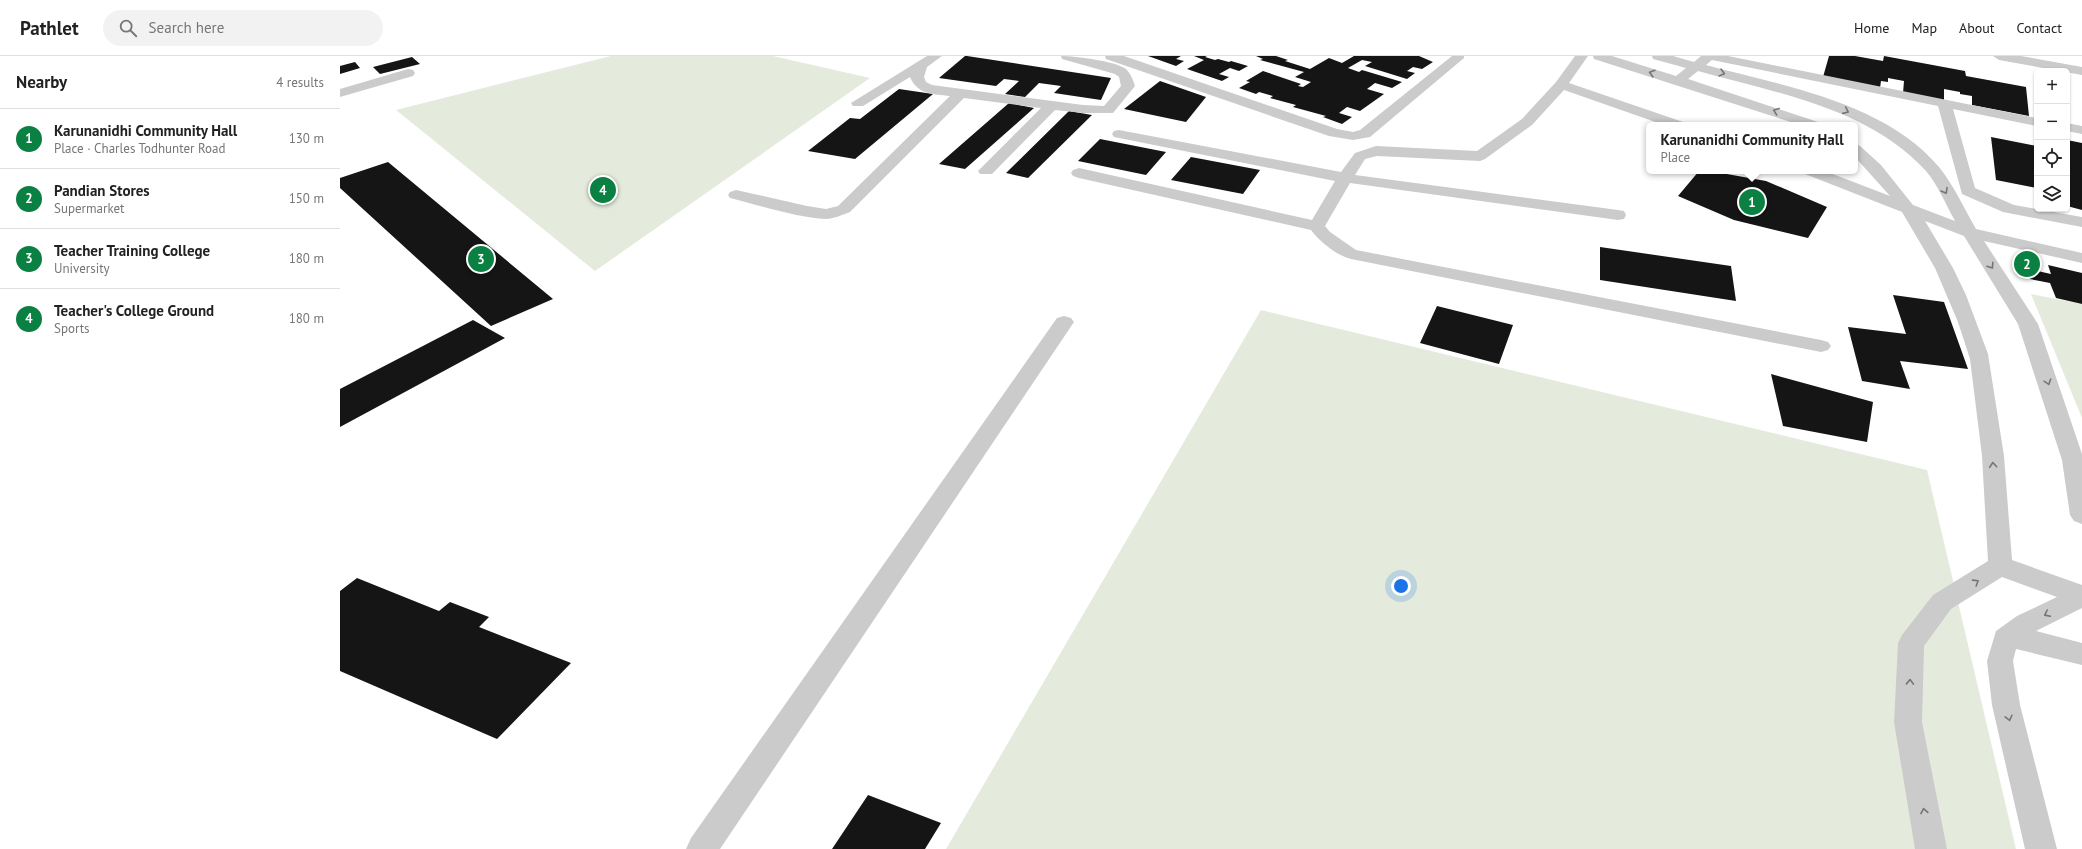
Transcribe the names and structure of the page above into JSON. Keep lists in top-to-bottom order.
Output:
{
  "page": {
    "header": "Pathlet",
    "search": "Search here",
    "nav": [
      "Home",
      "Map",
      "About",
      "Contact"
    ],
    "heading": ["Nearby", "4 results"],
    "map_buttons": ["+", "−"],
    "list": [
      {
        "mark": "1",
        "name": "Karunanidhi Community Hall",
        "note": "Place · Charles Todhunter Road",
        "value": "130 m"
      },
      {
        "mark": "2",
        "name": "Pandian Stores",
        "note": "Supermarket",
        "value": "150 m"
      },
      {
        "mark": "3",
        "name": "Teacher Training College",
        "note": "University",
        "value": "180 m"
      },
      {
        "mark": "4",
        "name": "Teacher's College Ground",
        "note": "Sports",
        "value": "180 m"
      }
    ],
    "popup": ["Karunanidhi Community Hall", "Place"],
    "pins": [
      "4",
      "1",
      "3",
      "2"
    ]
  }
}
